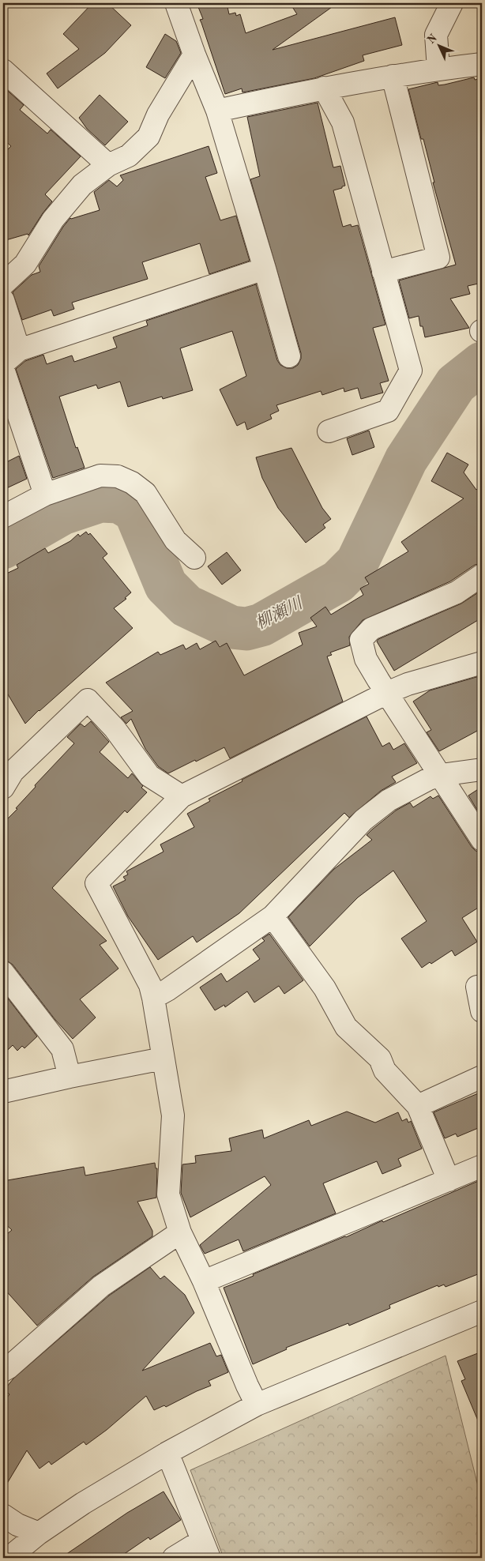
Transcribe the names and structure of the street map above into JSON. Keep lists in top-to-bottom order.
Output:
{
  "water": ["柳瀬川"],
  "north": "top left"
}
